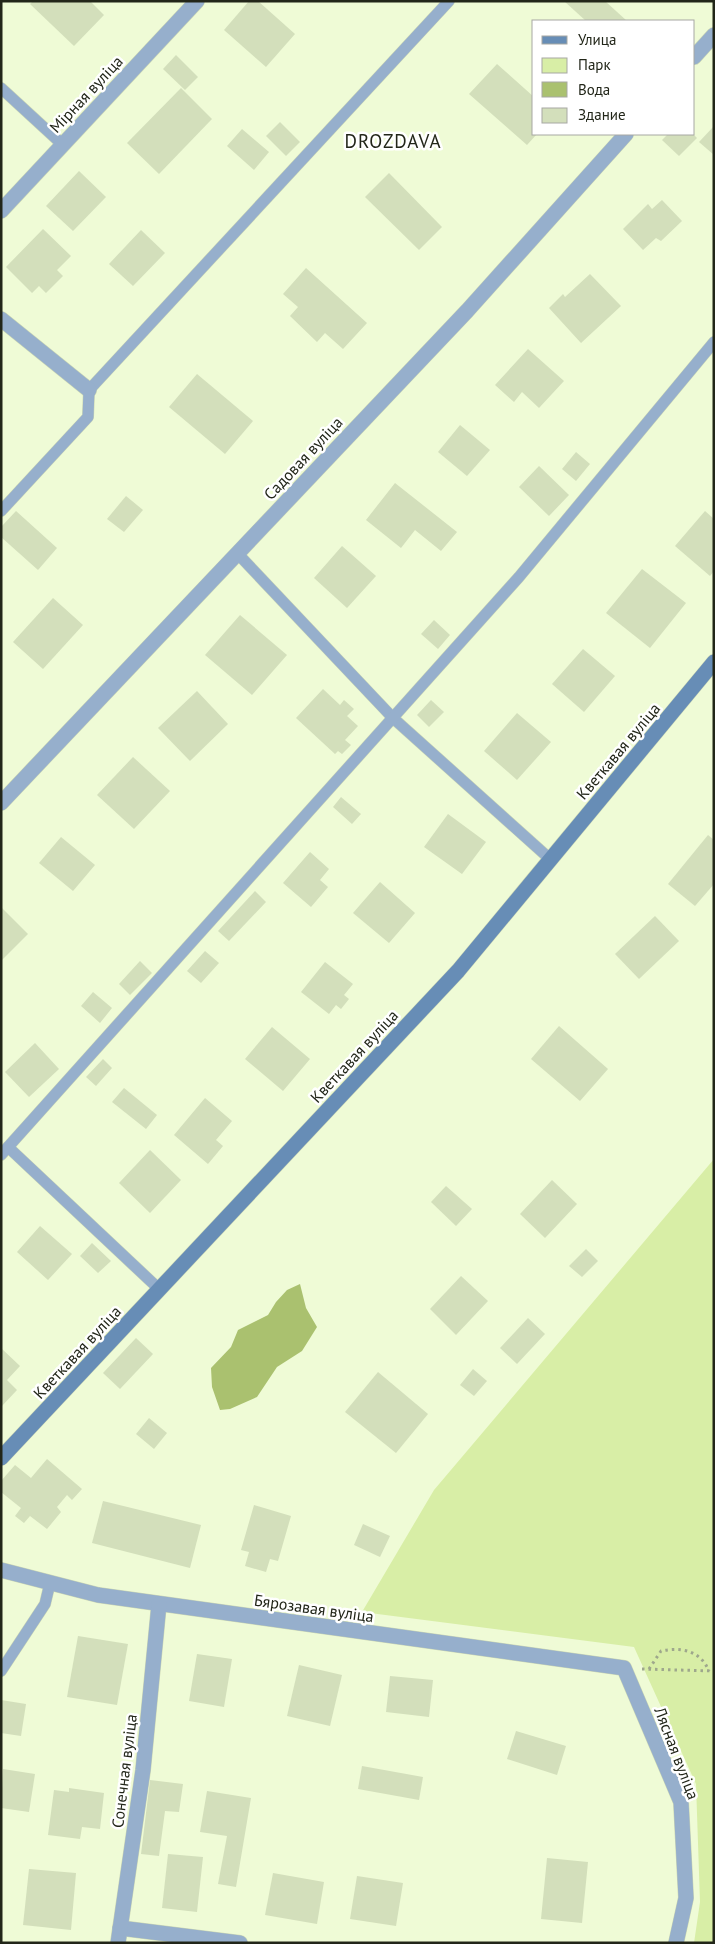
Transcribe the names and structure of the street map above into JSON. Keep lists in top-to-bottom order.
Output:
{
  "streets": {
    "street": [
      "Мірная вуліца",
      "Садовая вуліца",
      "Кветкавая вуліца",
      "Бярозавая вуліца",
      "Лясная вуліца",
      "Сонечная вуліца"
    ]
  },
  "crossings": [
    ["Бярозавая вуліца", "Лясная вуліца"],
    ["Бярозавая вуліца", "Сонечная вуліца"]
  ],
  "districts": ["DROZDAVA"],
  "legend": [
    "Улица",
    "Парк",
    "Вода",
    "Здание"
  ]
}
